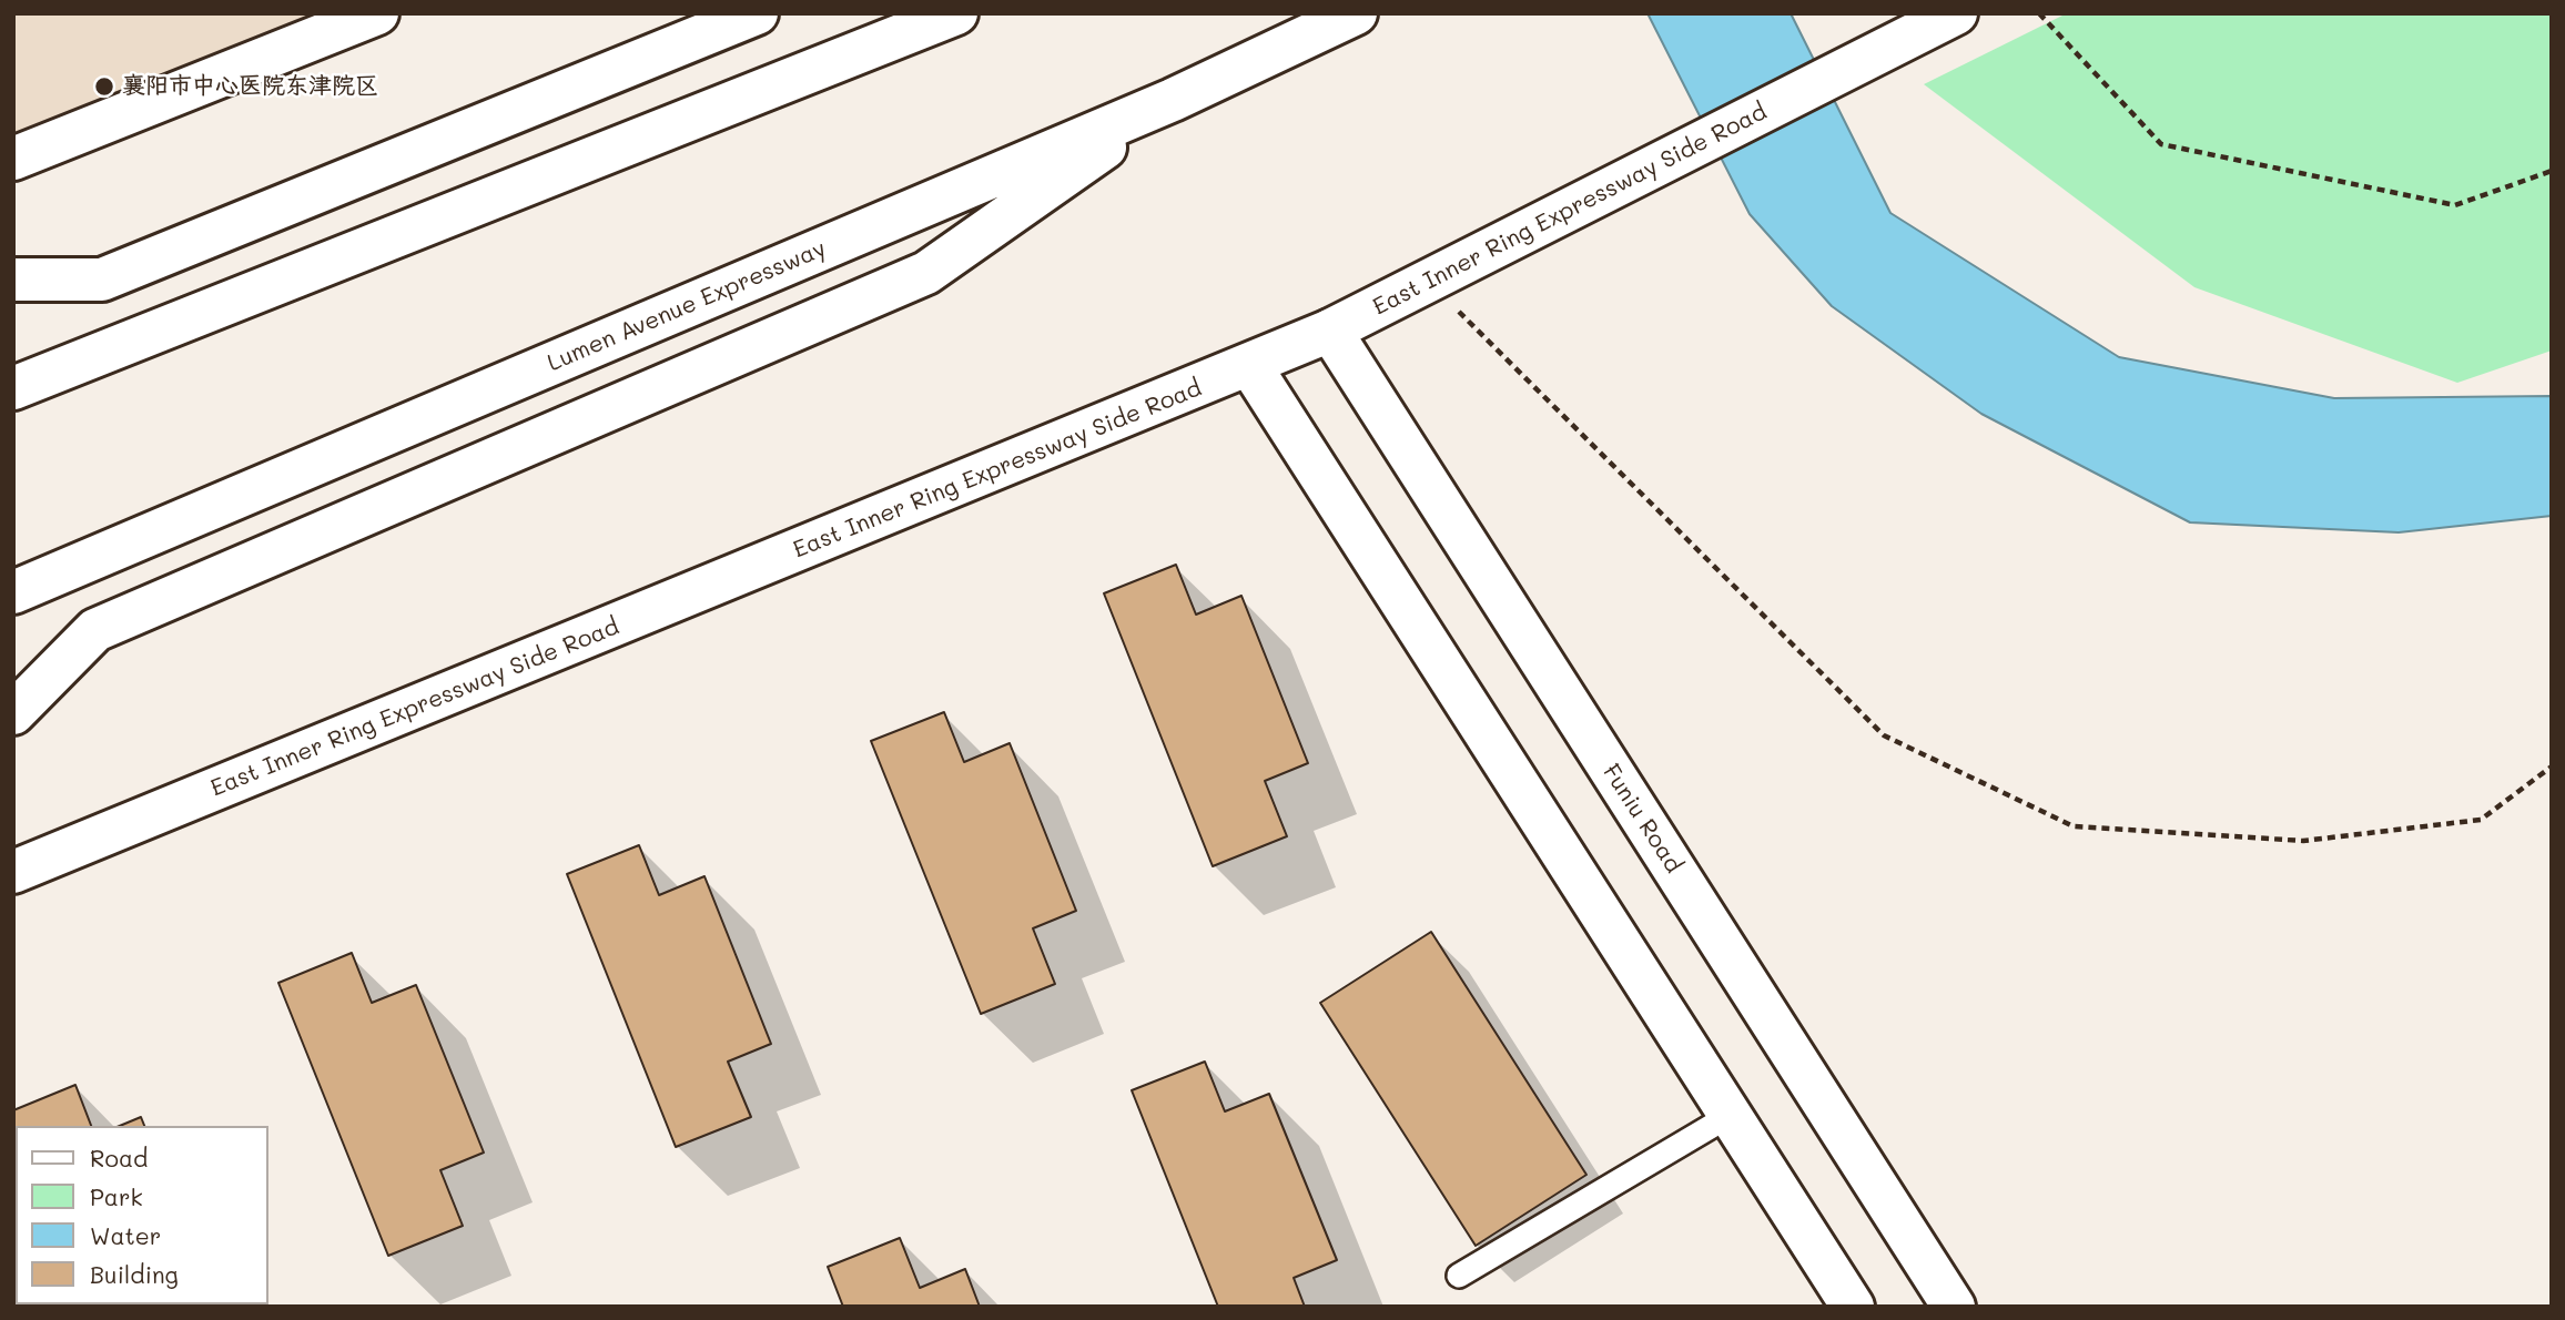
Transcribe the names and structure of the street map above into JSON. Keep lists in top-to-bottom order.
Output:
{
  "streets": {
    "main road": ["East Inner Ring Expressway Side Road", "Lumen Avenue Expressway", "Funiu Road"]
  },
  "crossings": [
    ["East Inner Ring Expressway Side Road", "Funiu Road"]
  ],
  "places": ["襄阳市中心医院东津院区"],
  "legend": [
    "Road",
    "Park",
    "Water",
    "Building"
  ]
}
